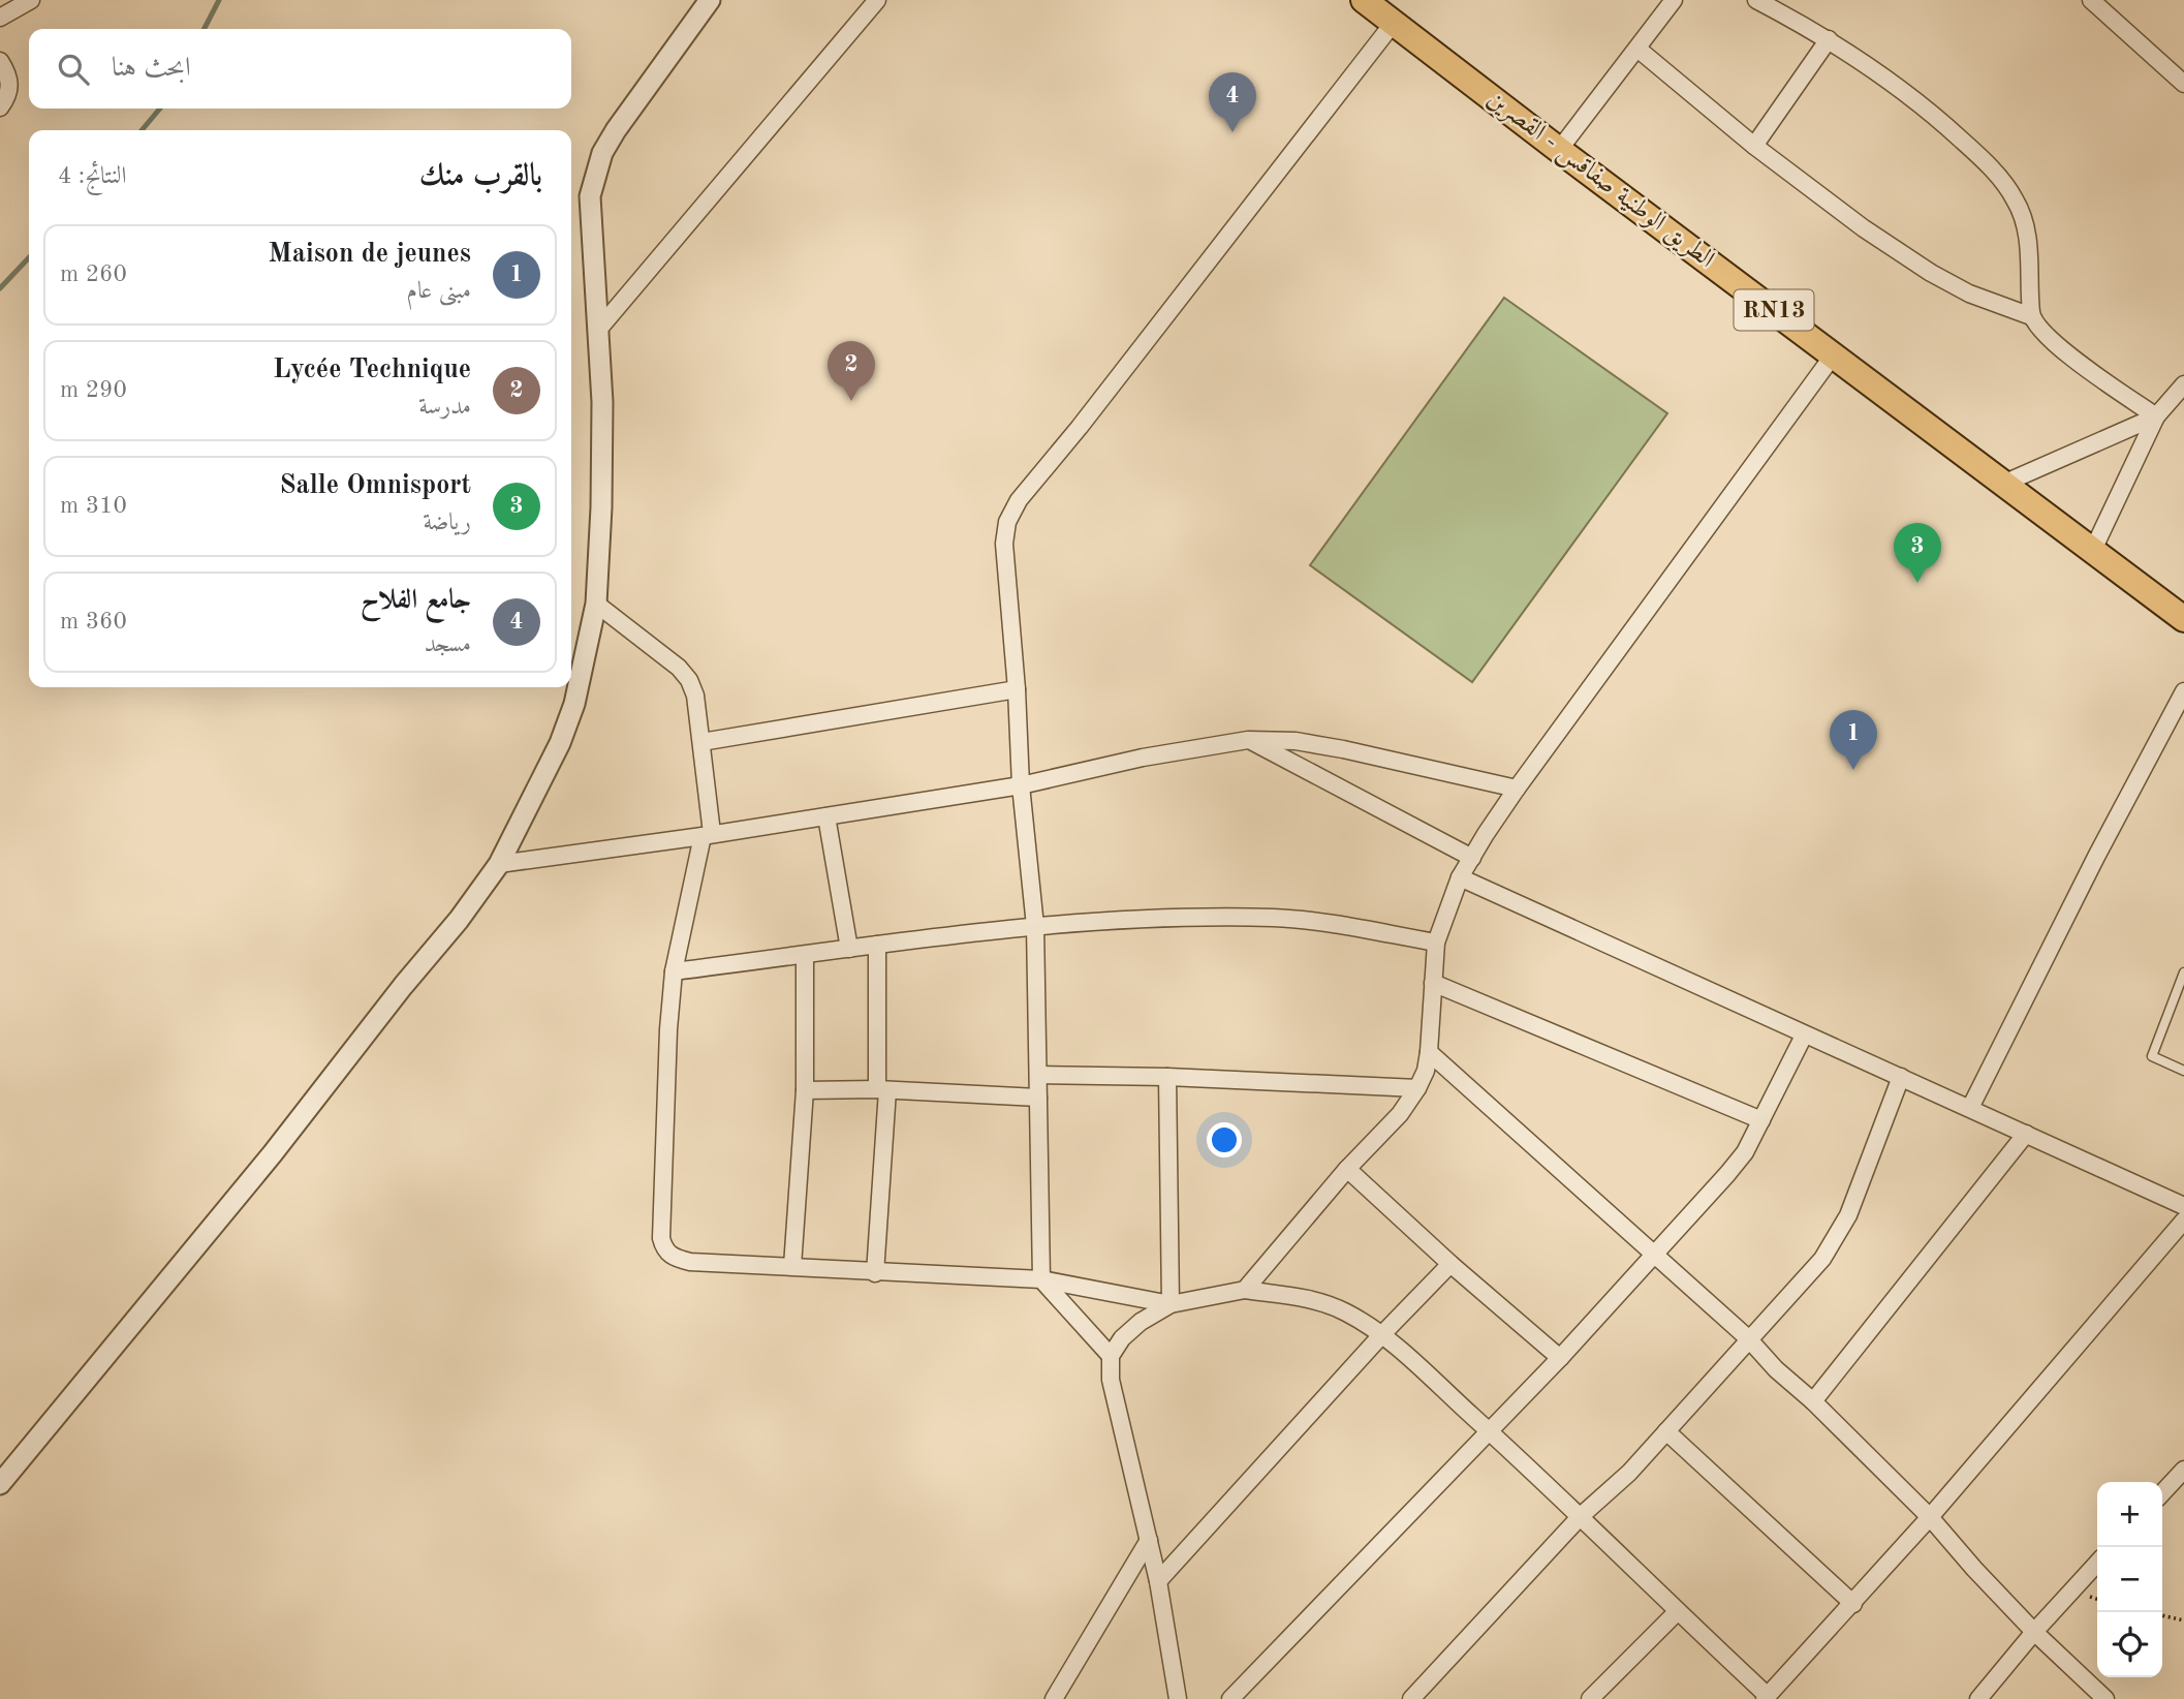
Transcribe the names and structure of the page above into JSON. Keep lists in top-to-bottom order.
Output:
{
  "streets": {
    "main road": ["الطريق الوطنية صفاقس - القصرين", "RN13"]
  },
  "page": {
    "search": "ابحث هنا",
    "pins": [
      "4",
      "2",
      "3",
      "1"
    ],
    "heading": ["بالقرب منك", "النتائج: 4"],
    "list": [
      {
        "mark": "1",
        "name": "Maison de jeunes",
        "note": "مبنى عام",
        "value": "260 m"
      },
      {
        "mark": "2",
        "name": "Lycée Technique",
        "note": "مدرسة",
        "value": "290 m"
      },
      {
        "mark": "3",
        "name": "Salle Omnisport",
        "note": "رياضة",
        "value": "310 m"
      },
      {
        "mark": "4",
        "name": "جامع الفلاح",
        "note": "مسجد",
        "value": "360 m"
      }
    ],
    "map_buttons": ["+", "−"]
  }
}
